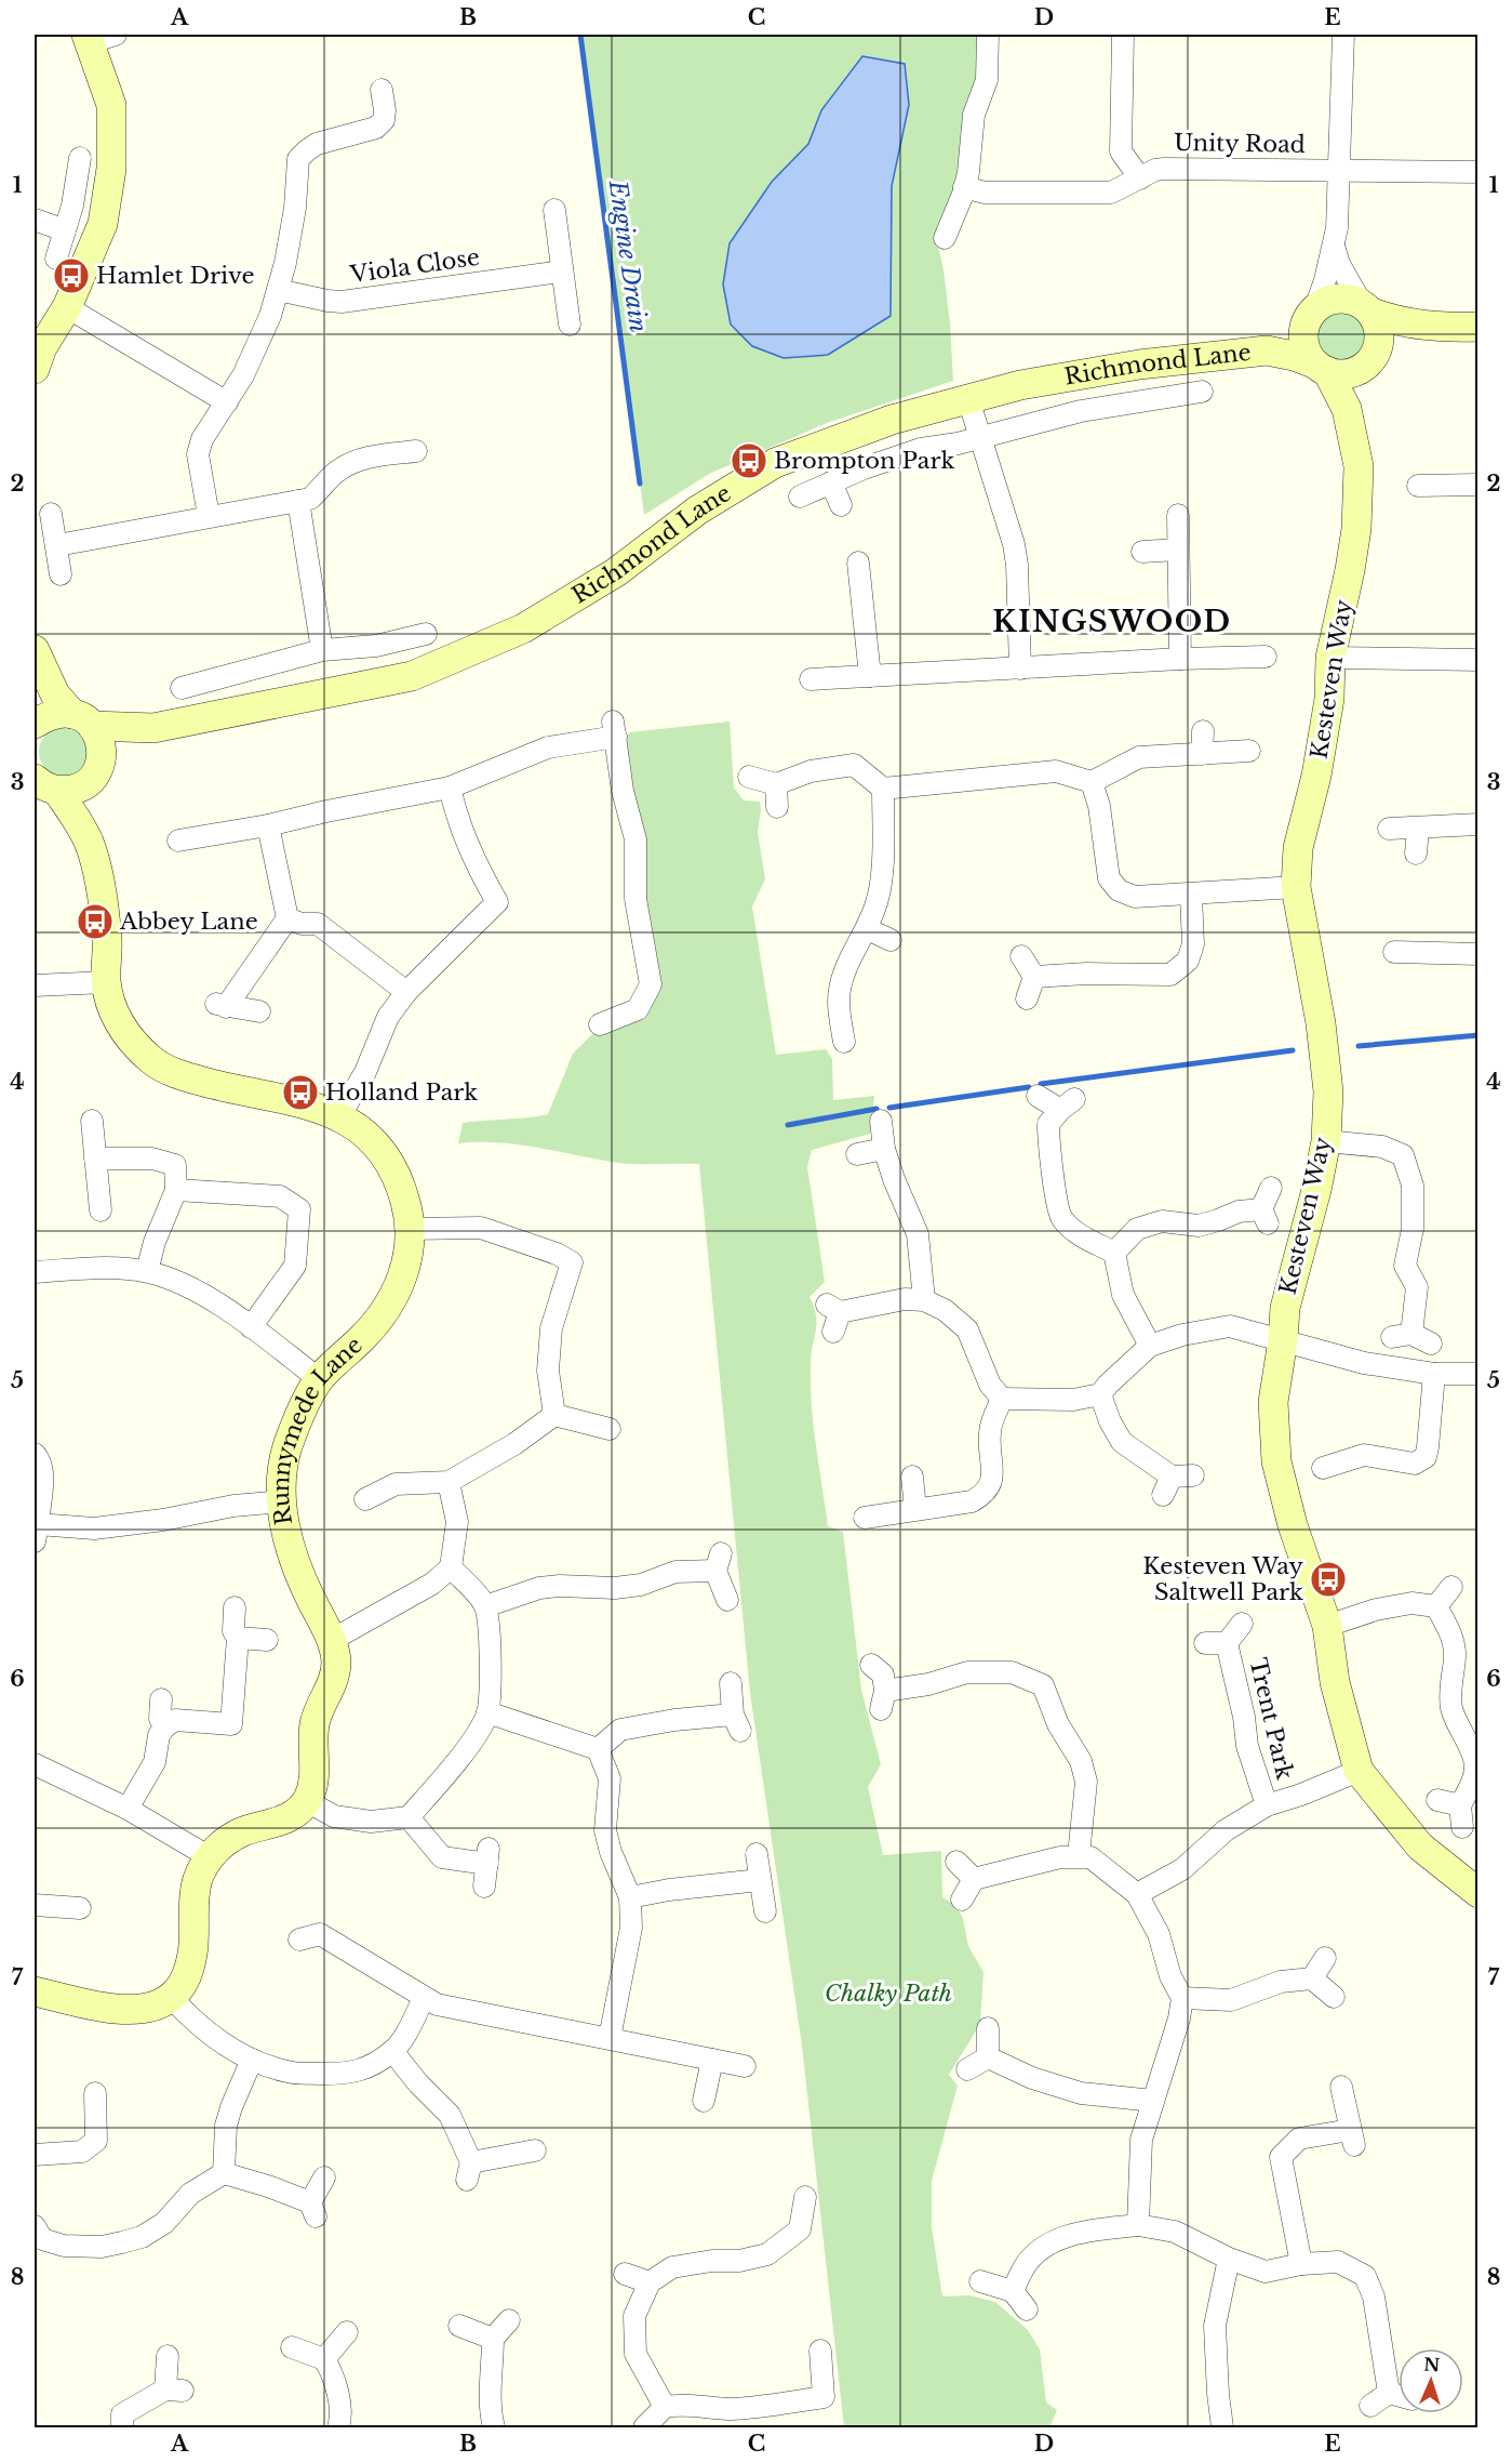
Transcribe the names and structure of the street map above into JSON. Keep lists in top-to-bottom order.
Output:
{
  "streets": {
    "street": [
      "Unity Road",
      "Viola Close",
      "Richmond Lane",
      "Kesteven Way",
      "Runnymede Lane",
      "Trent Park"
    ]
  },
  "crossings": [
    ["Richmond Lane", "Kesteven Way"],
    ["Richmond Lane", "Runnymede Lane"]
  ],
  "districts": ["KINGSWOOD"],
  "water": ["Engine Drain"],
  "parks": ["Chalky Path"],
  "places": {
    "bus stop": [
      "Hamlet Drive",
      "Brompton Park",
      "Abbey Lane",
      "Holland Park",
      "Kesteven Way Saltwell Park"
    ]
  },
  "north": "top",
  "grid": {
    "columns": [
      "A",
      "B",
      "C",
      "D",
      "E"
    ],
    "rows": [
      "1",
      "2",
      "3",
      "4",
      "5",
      "6",
      "7",
      "8"
    ]
  }
}
